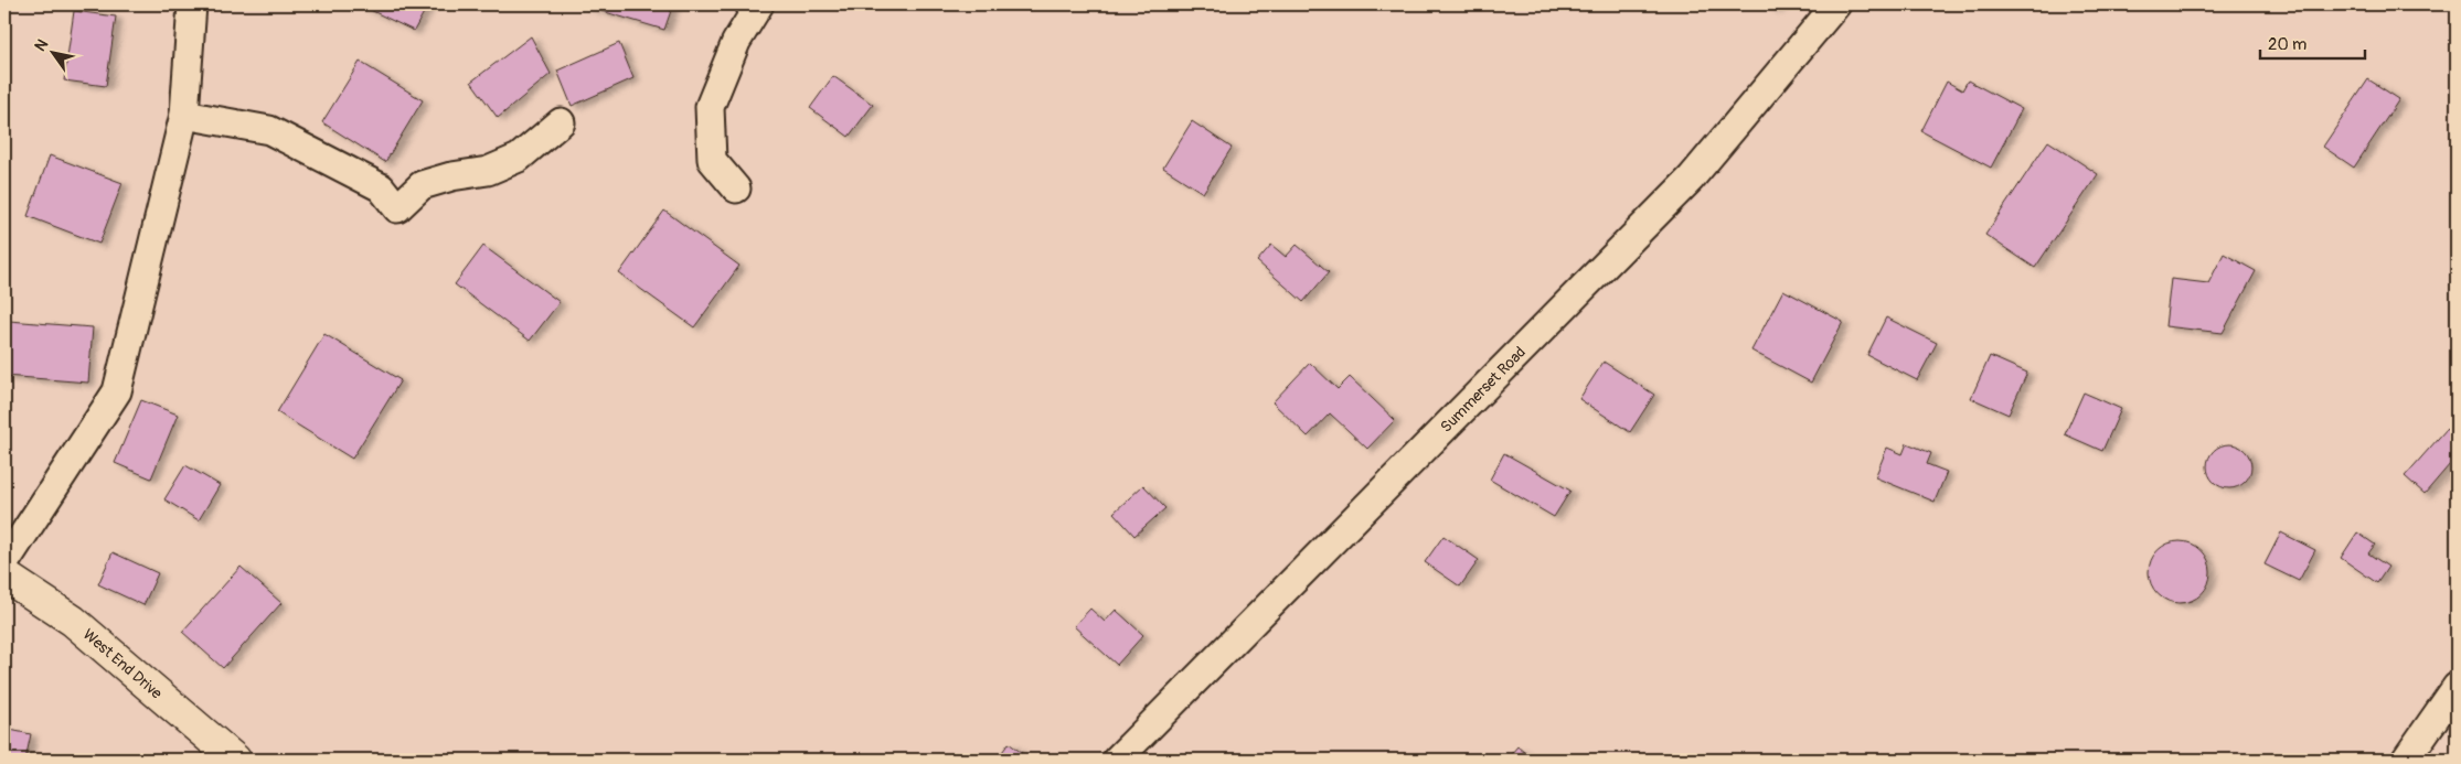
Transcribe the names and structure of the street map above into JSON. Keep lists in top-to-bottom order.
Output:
{
  "streets": {
    "main road": ["West End Drive"],
    "street": ["Summerset Road"]
  },
  "scale_bar": "20 m",
  "north": "top left"
}
